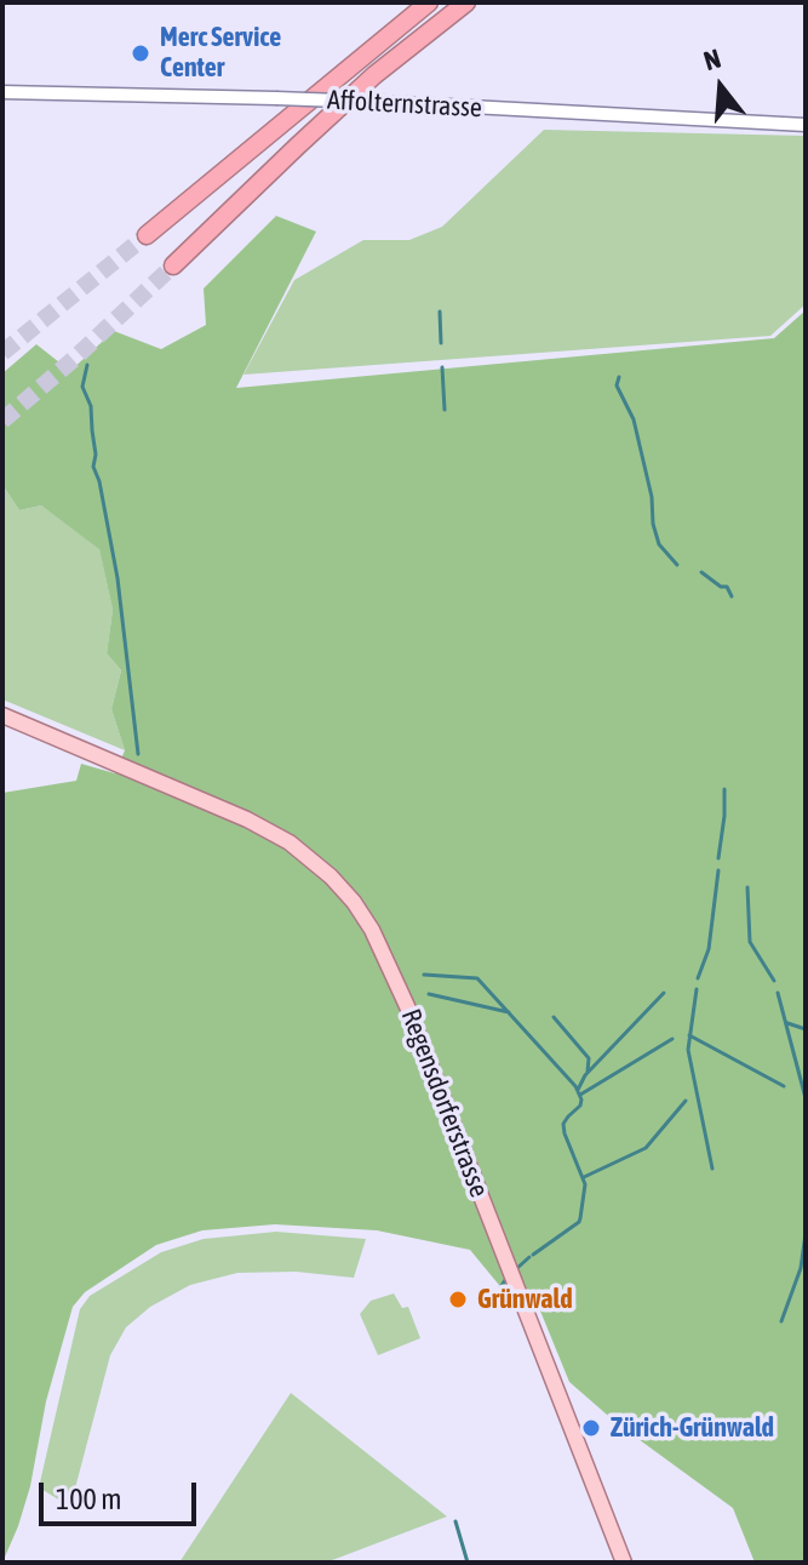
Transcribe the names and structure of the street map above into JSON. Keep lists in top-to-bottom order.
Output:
{
  "streets": {
    "main road": ["Regensdorferstrasse"],
    "street": ["Affolternstrasse"]
  },
  "places": ["Merc Service Center", "Grünwald", "Zürich-Grünwald"],
  "scale_bar": "100 m",
  "north": "top"
}
